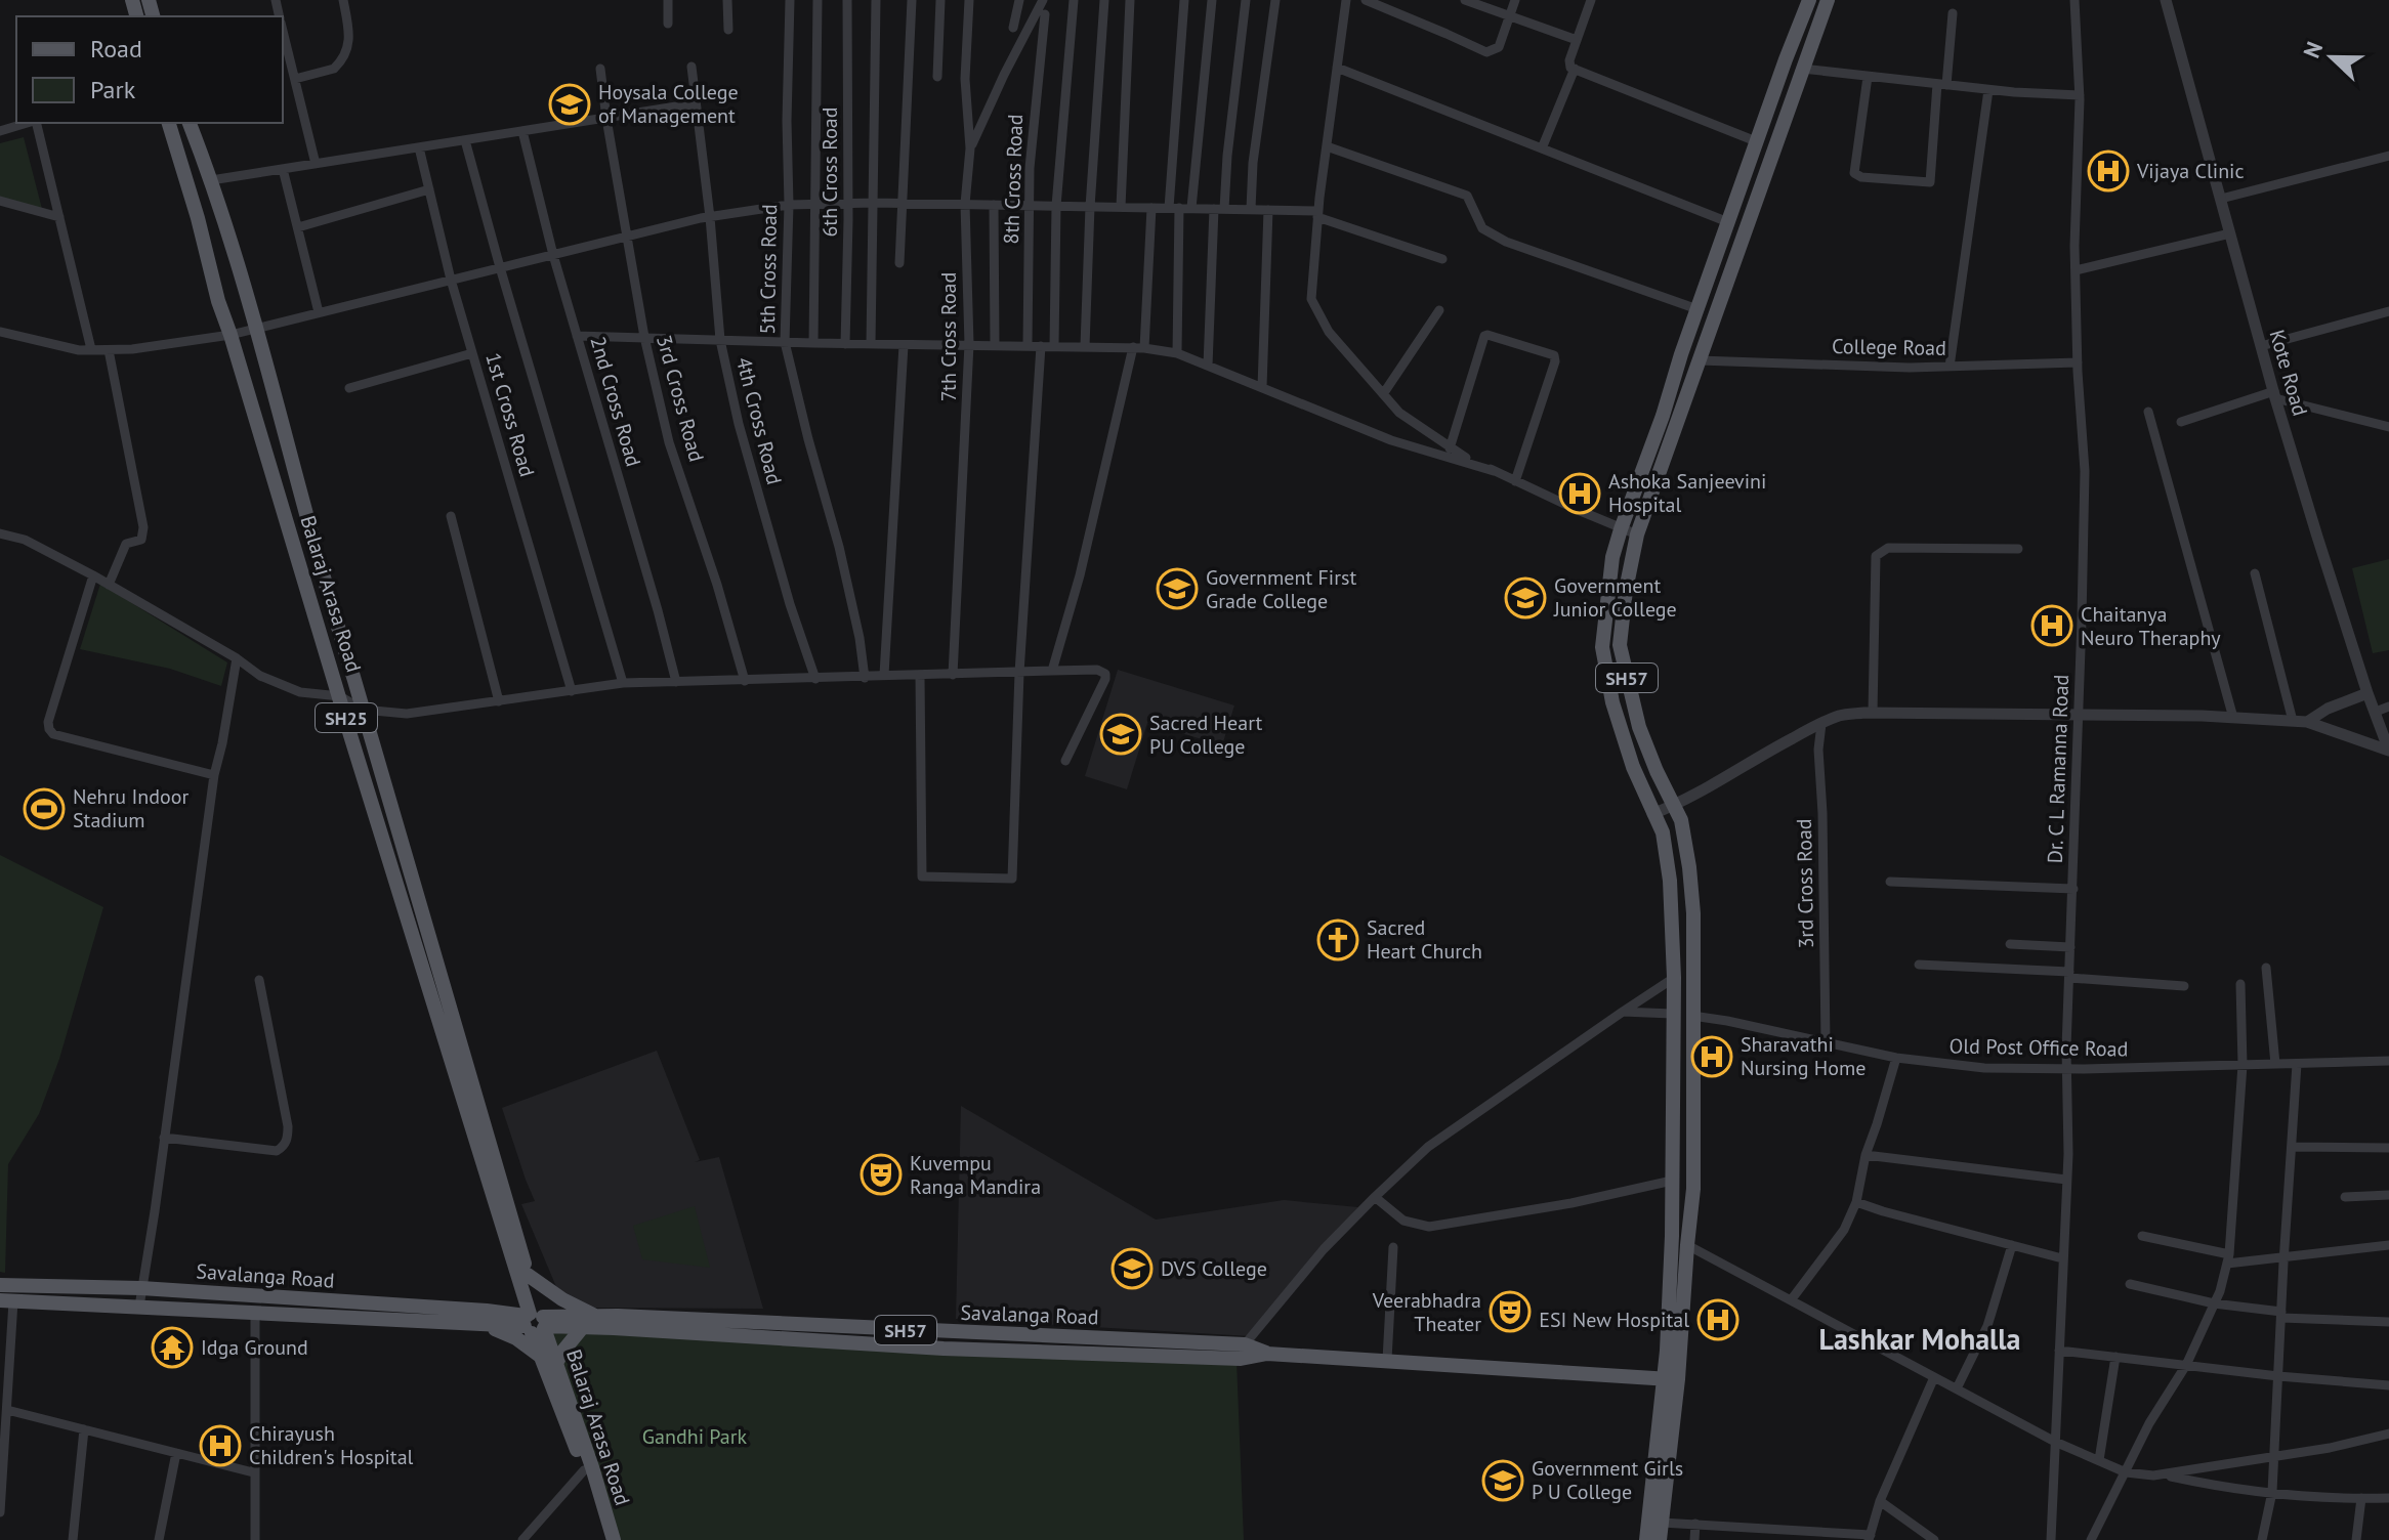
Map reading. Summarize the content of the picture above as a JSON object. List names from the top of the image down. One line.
{"streets":{"main road":["Balaraj Arasa Road","SH57","SH25","Savalanga Road"],"street":["6th Cross Road","8th Cross Road","5th Cross Road","7th Cross Road","College Road","Kote Road","3rd Cross Road","2nd Cross Road","1st Cross Road","4th Cross Road","Dr. C L Ramanna Road","Old Post Office Road"]},"crossings":[["College Road","SH57"],["College Road","Dr. C L Ramanna Road"],["3rd Cross Road","Old Post Office Road"],["Balaraj Arasa Road","Savalanga Road"],["SH57","Old Post Office Road"],["SH57","Savalanga Road"],["Dr. C L Ramanna Road","Old Post Office Road"]],"districts":["Lashkar Mohalla"],"parks":["Gandhi Park"],"places":{"school or university":["Hoysala College of Management","Government First Grade College","Government Junior College","Sacred Heart PU College","DVS College","Government Girls P U College"],"hospital":["Vijaya Clinic","Ashoka Sanjeevini Hospital","Chaitanya Neuro Theraphy","Sharavathi Nursing Home","ESI New Hospital","Chirayush Children's Hospital"],"sports":["Nehru Indoor Stadium"],"church":["Sacred Heart Church"],"theatre":["Kuvempu Ranga Mandira","Veerabhadra Theater"],"temple":["Idga Ground"]},"legend":["Road","Park"],"north":"left"}
